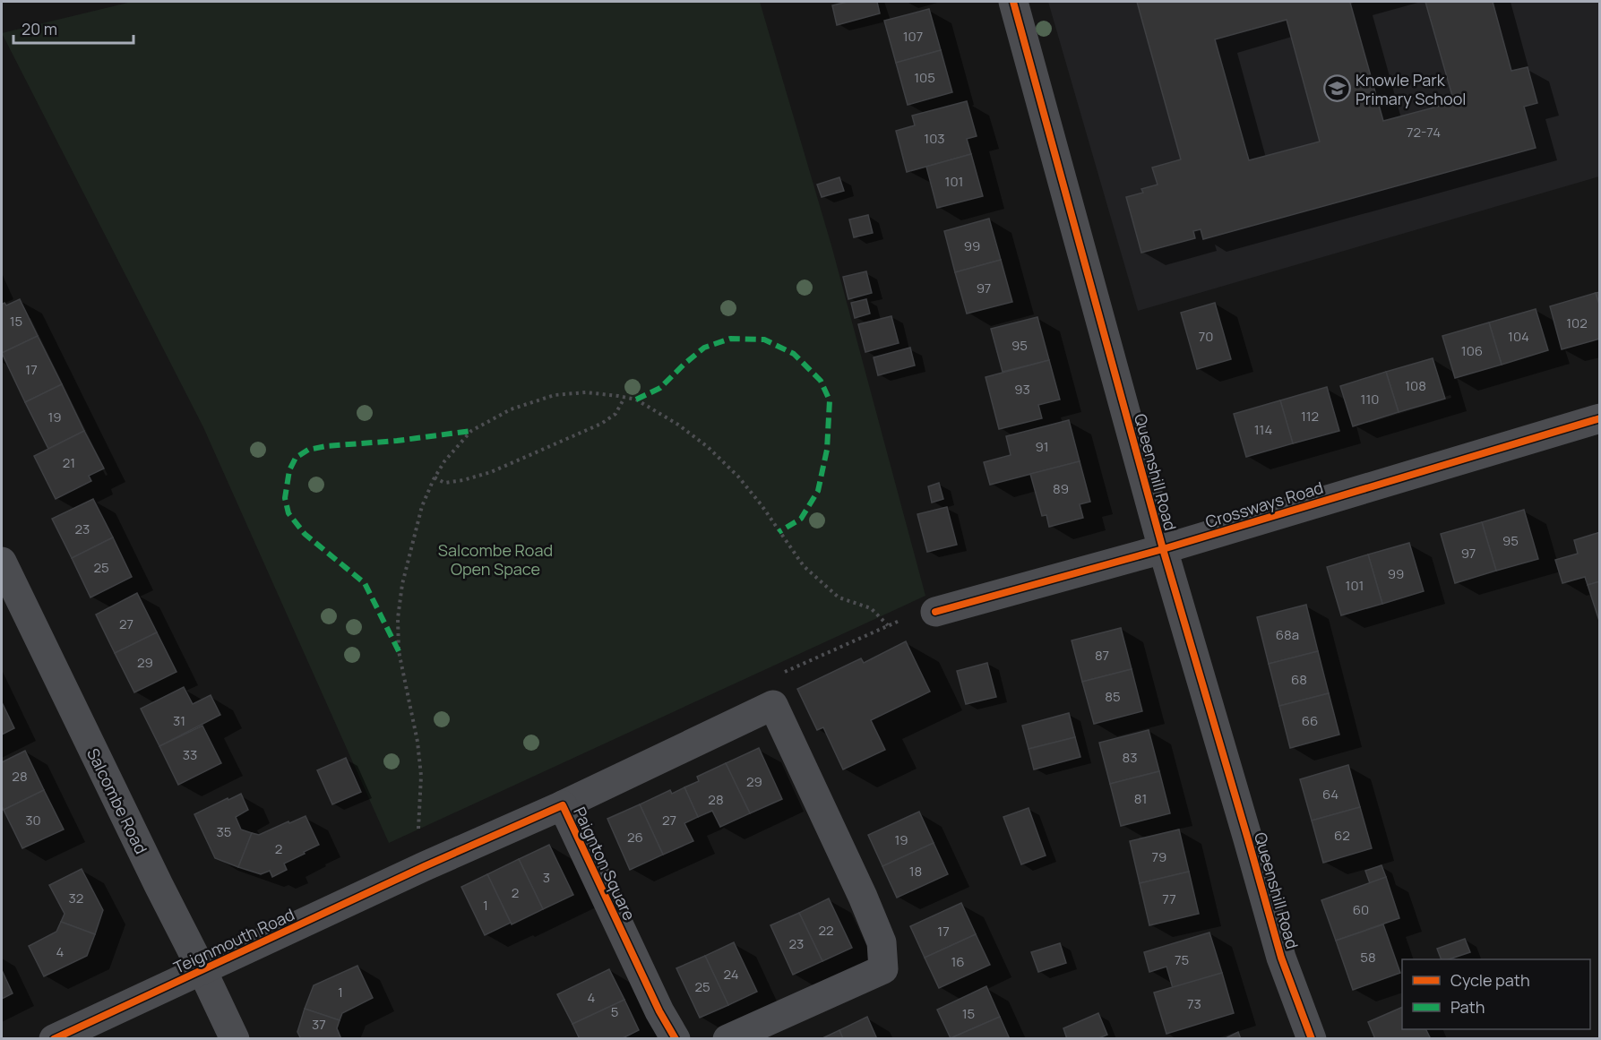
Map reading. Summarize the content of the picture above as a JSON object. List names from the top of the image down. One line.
{"streets":{"street":["Queenshill Road","Crossways Road","Salcombe Road","Paignton Square","Teignmouth Road"]},"crossings":[["Queenshill Road","Crossways Road"],["Salcombe Road","Teignmouth Road"],["Paignton Square","Teignmouth Road"]],"parks":["Salcombe Road Open Space"],"places":{"school or university":["Knowle Park Primary School"]},"house_numbers":["107","105","72-74","103","101","99","97","15","102","70","104","95","106","17","108","93","110","112","19","114","91","21","89","23","95","97","25","99","101","27","68a","87","29","68","85","31","66","33","83","28","29","64","81","28","30","27","35","62","26","19","2","79","18","3","2","32","77","1","60","22","17","23","4","58","75","16","24","25","1","4","73","5","15","37"],"legend":["Cycle path","Path"],"scale_bar":"20 m"}
